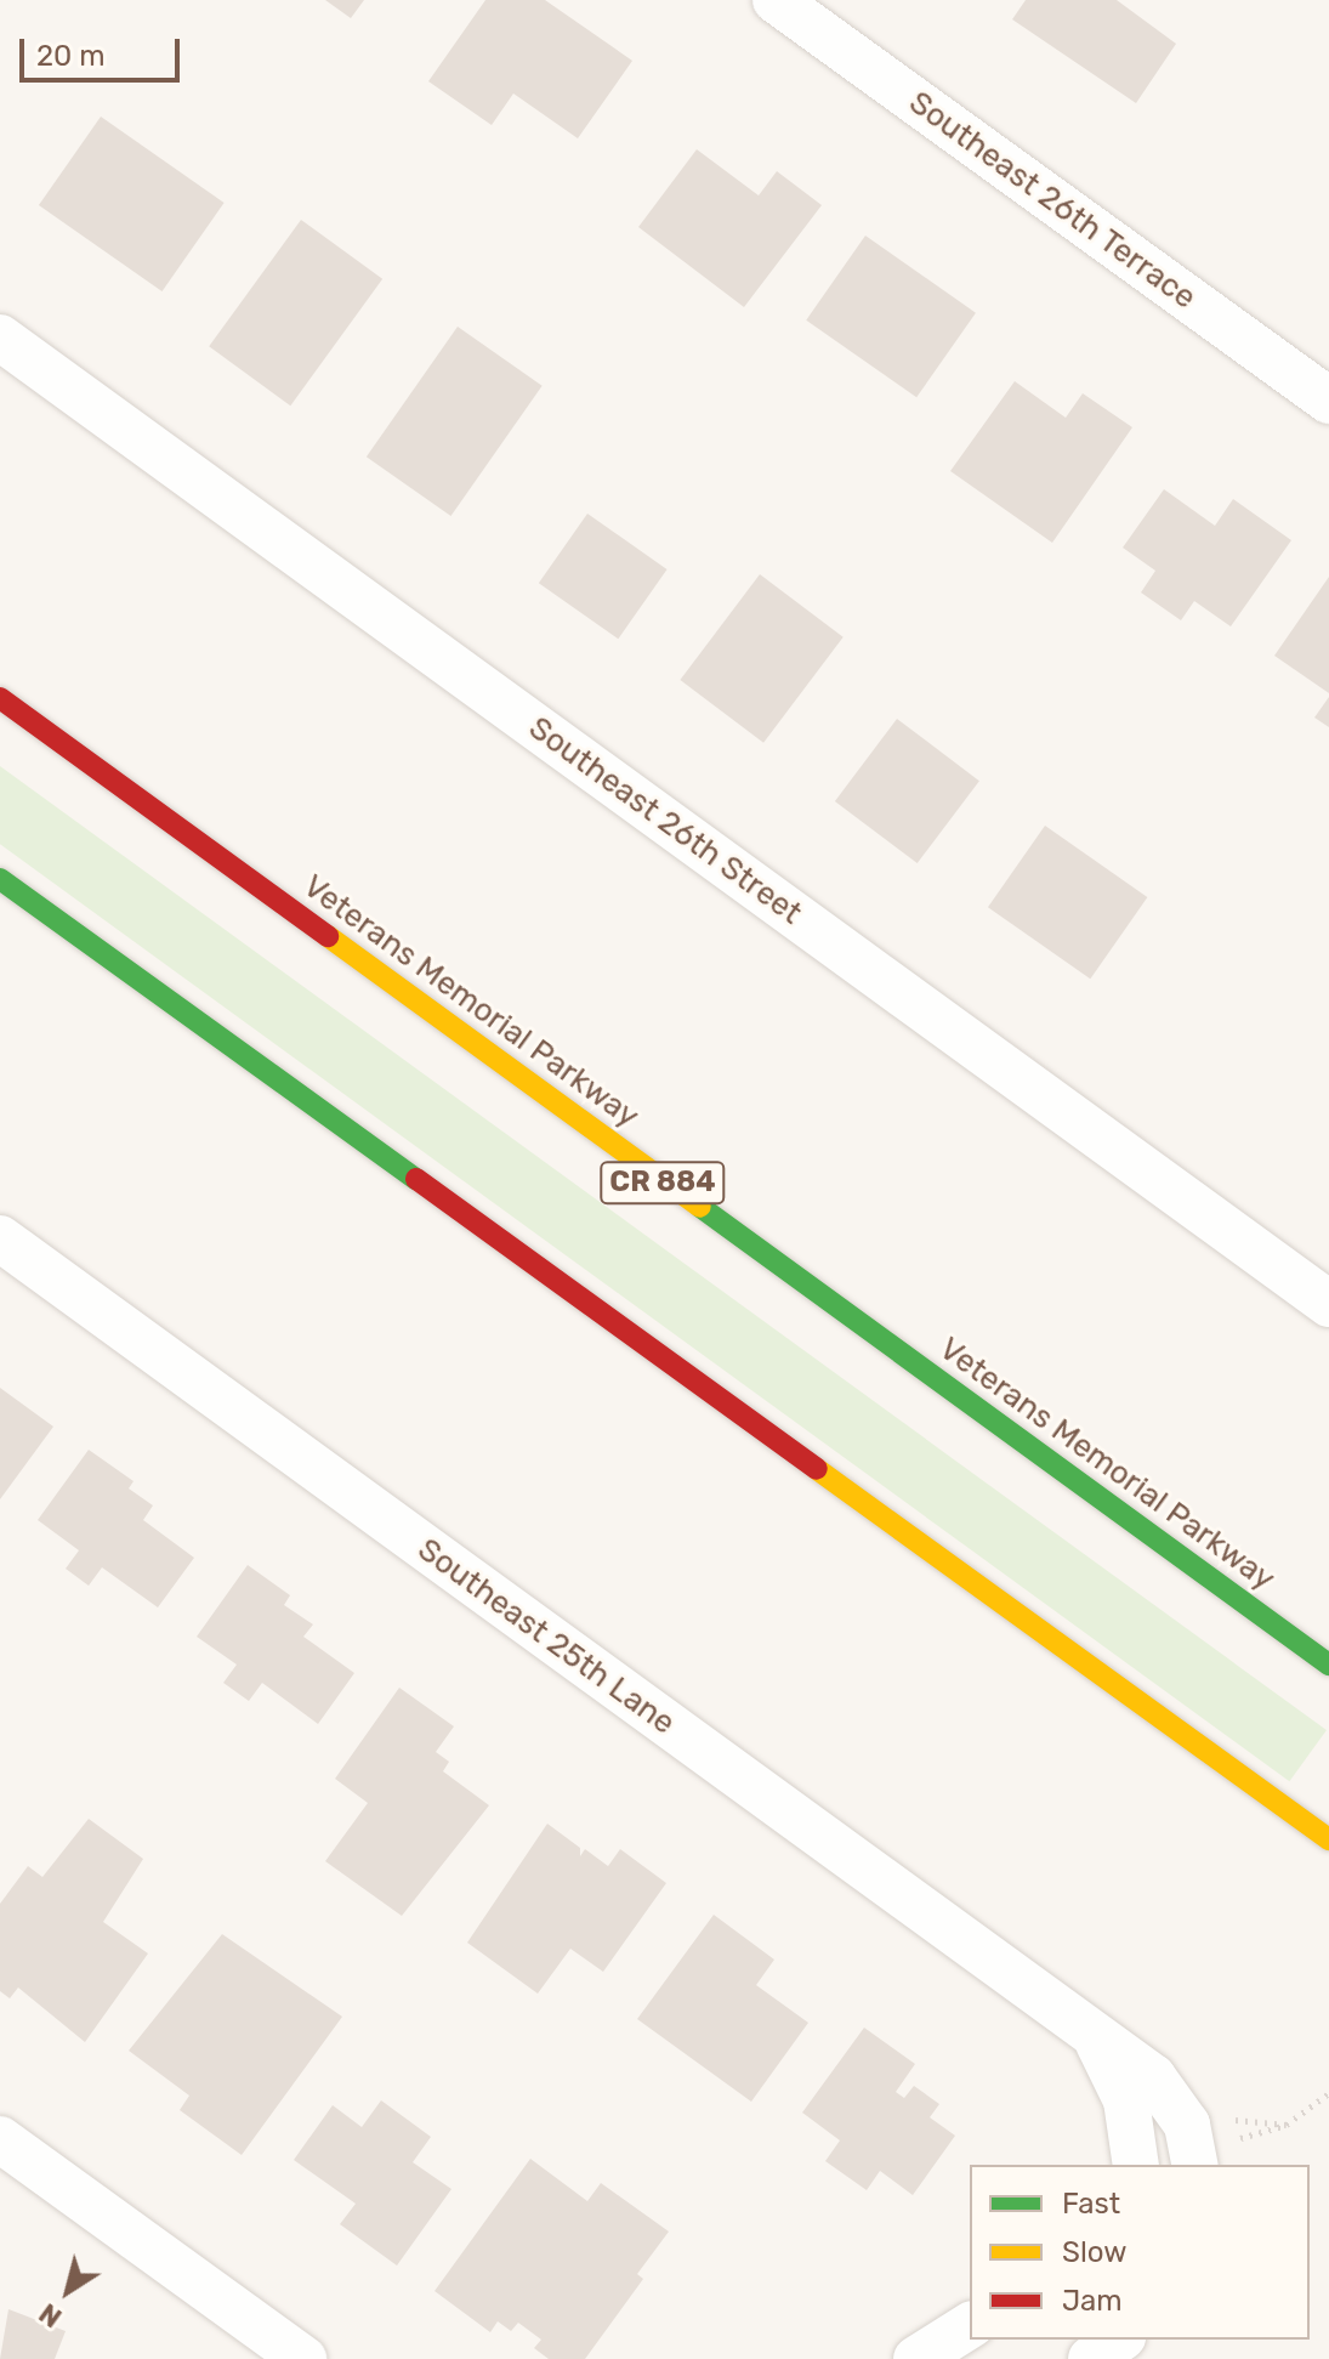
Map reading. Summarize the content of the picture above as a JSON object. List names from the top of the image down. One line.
{"streets":{"highway":["Veterans Memorial Parkway","CR 884"],"street":["Southeast 26th Terrace","Southeast 26th Street","Southeast 25th Lane"]},"legend":["Fast","Slow","Jam"],"scale_bar":"20 m","north":"bottom left"}
